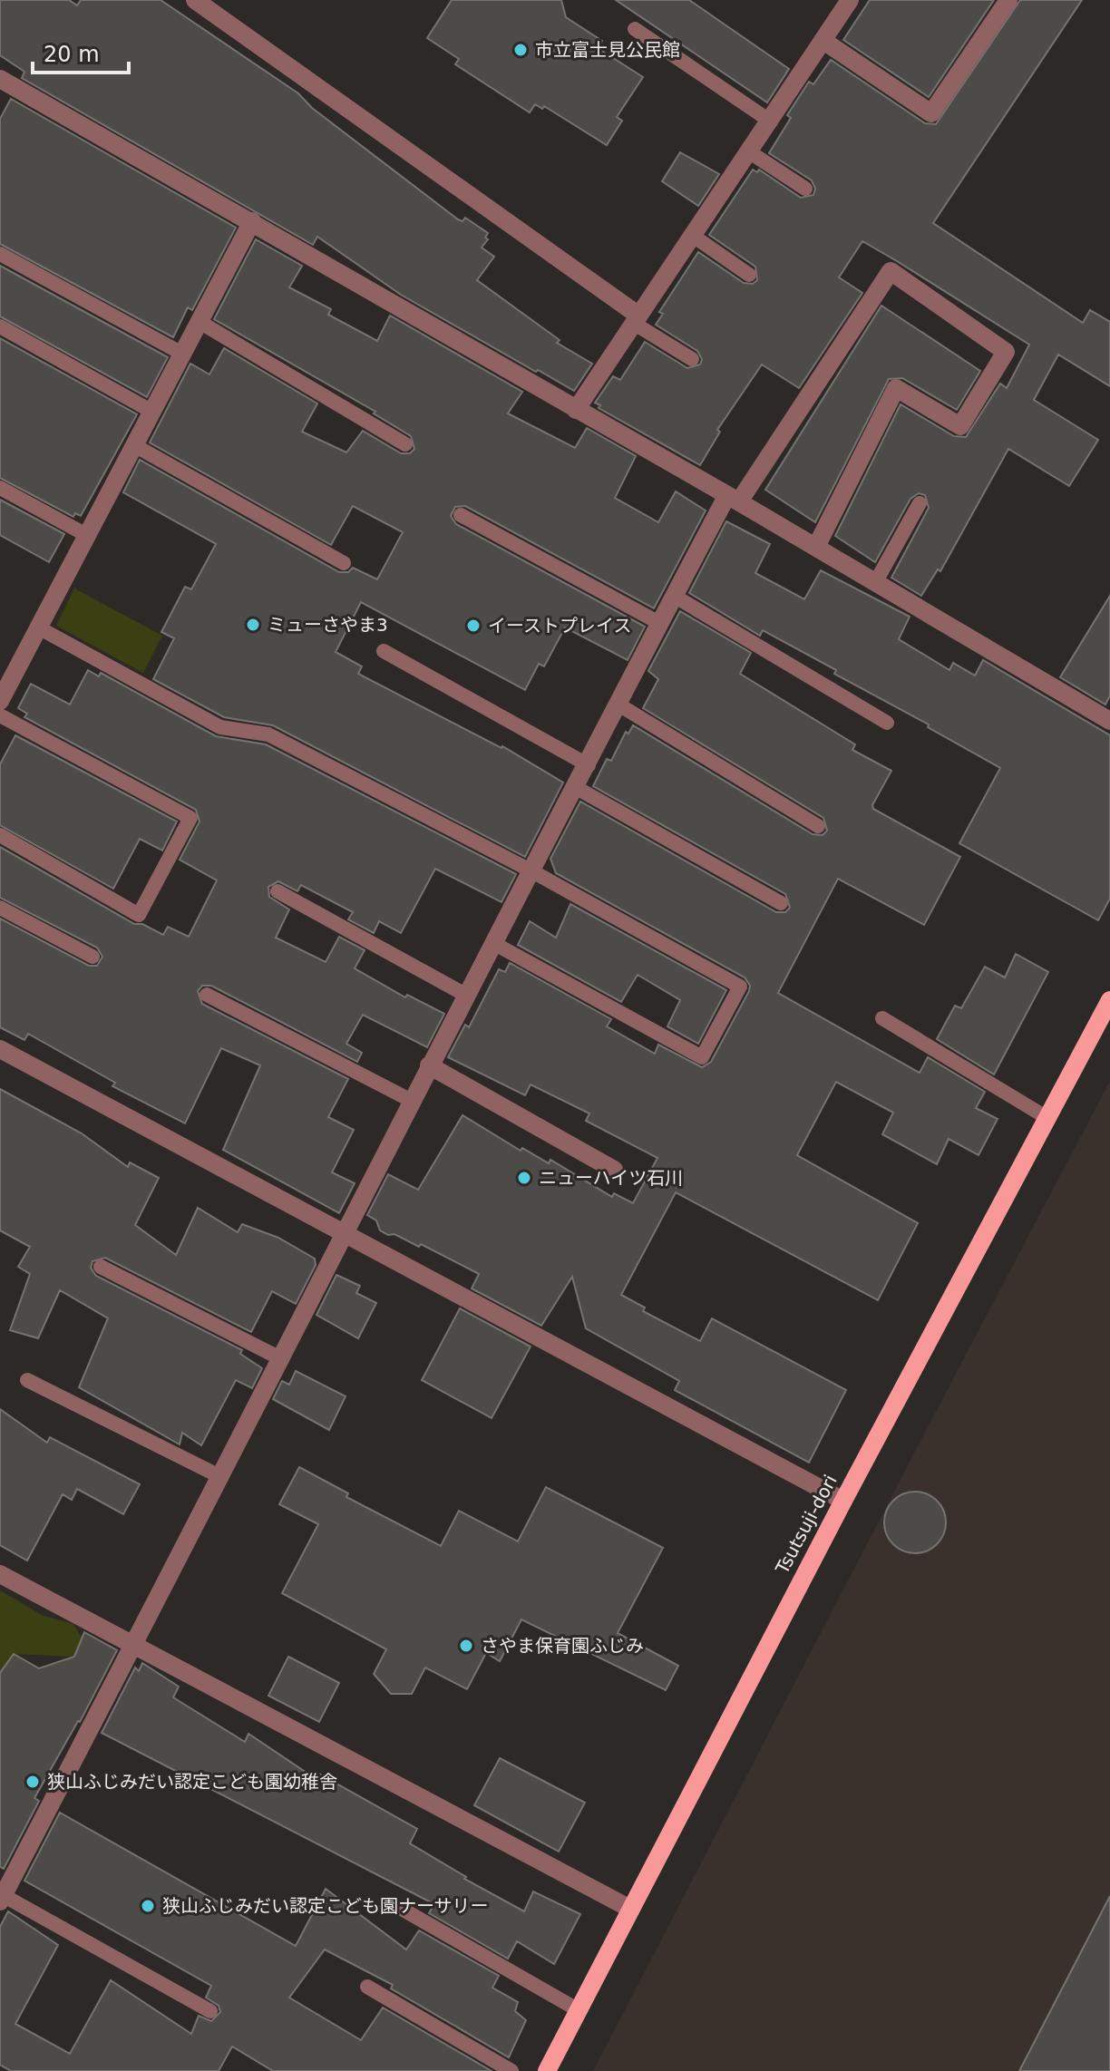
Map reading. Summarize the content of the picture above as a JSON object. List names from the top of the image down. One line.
{"streets":{"main road":["Tsutsuji-dori"]},"places":["市立富士見公民館","ミューさやま3","イーストプレイス","ニューハイツ石川","さやま保育園ふじみ","狭山ふじみだい認定こども園幼稚舎","狭山ふじみだい認定こども園ナーサリー"],"scale_bar":"20 m"}
